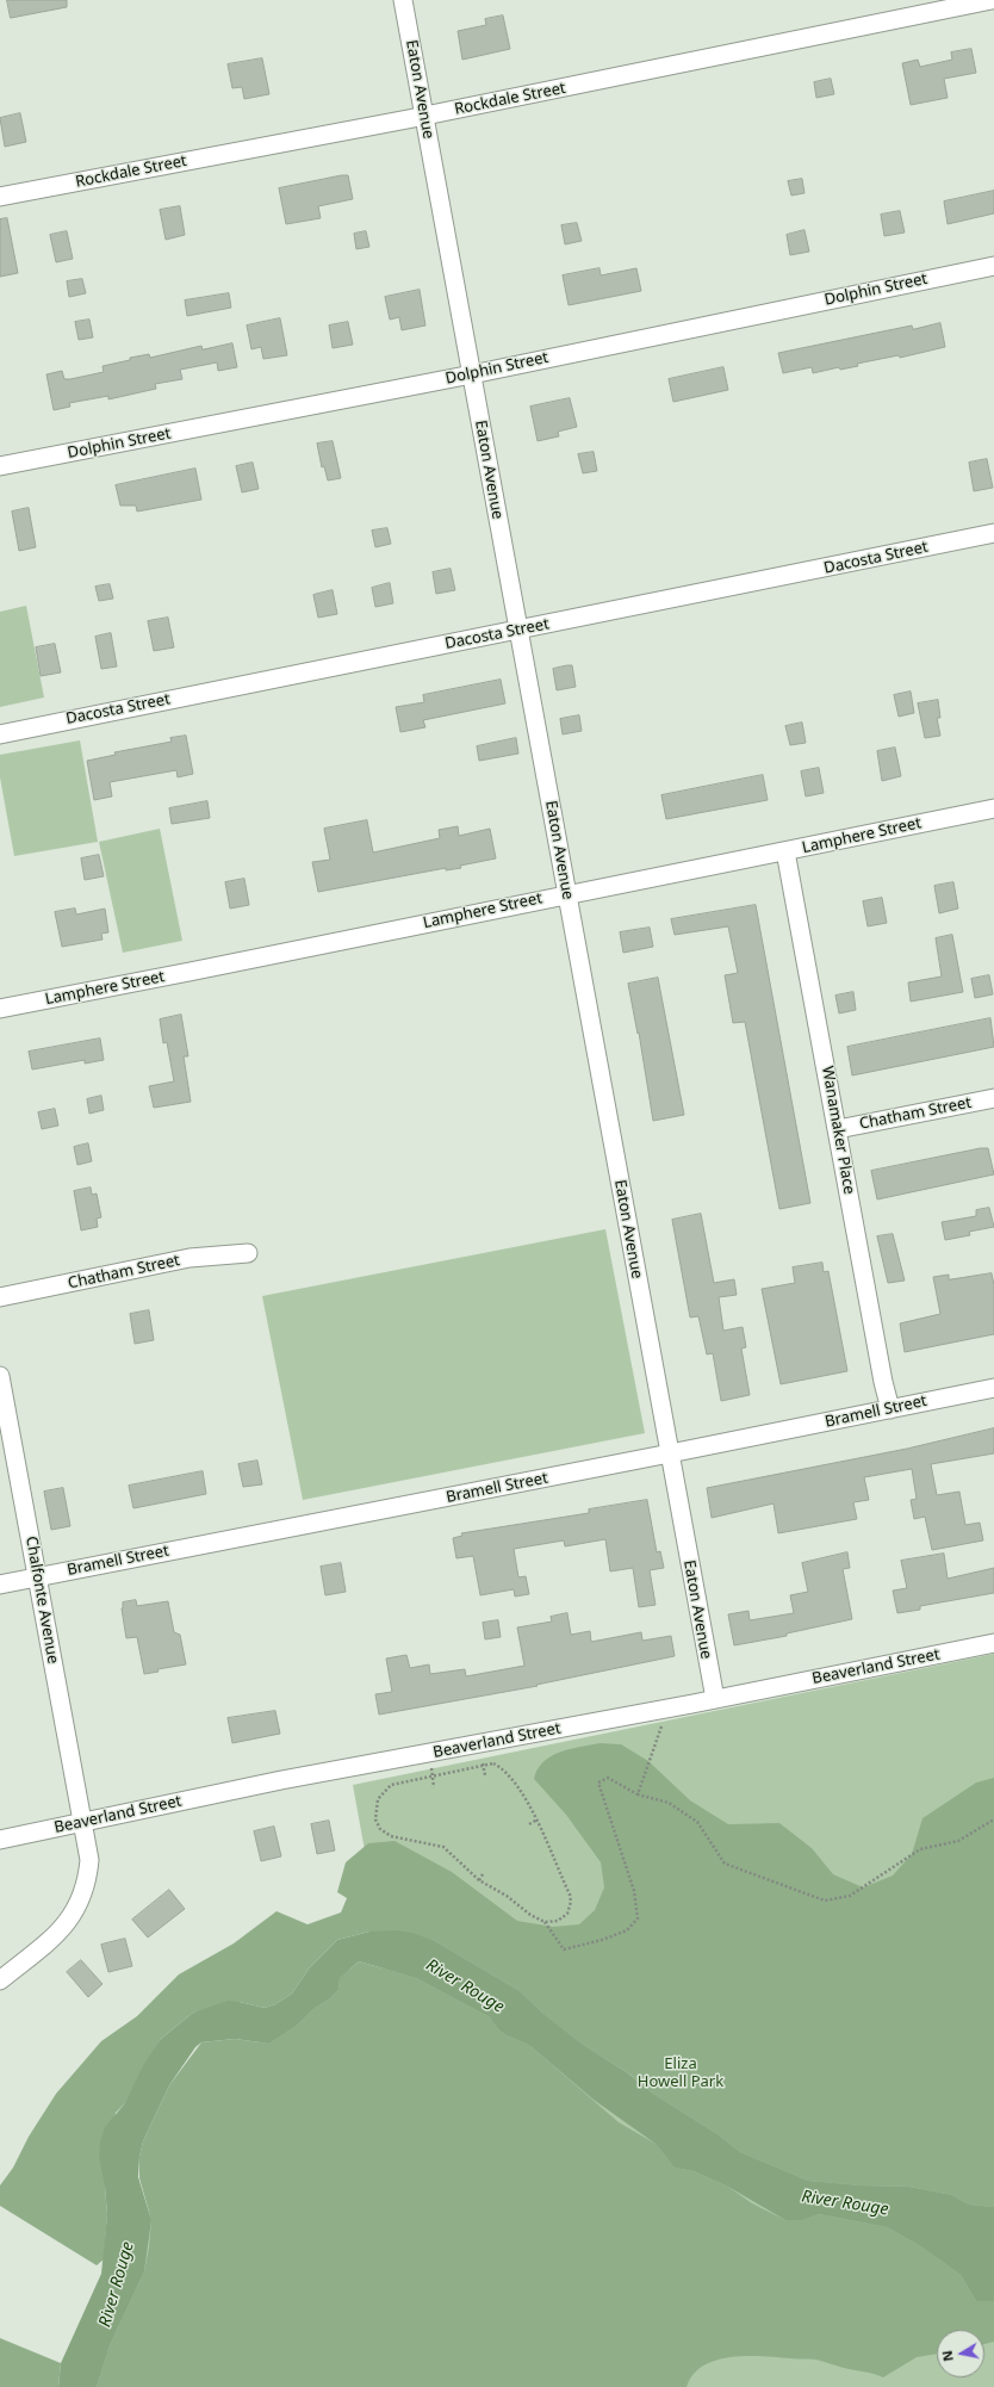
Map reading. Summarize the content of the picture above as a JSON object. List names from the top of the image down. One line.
{"streets":{"street":["Eaton Avenue","Rockdale Street","Dolphin Street","Dacosta Street","Lamphere Street","Chatham Street","Wanamaker Place","Bramell Street","Chalfonte Avenue","Beaverland Street"]},"crossings":[["Eaton Avenue","Rockdale Street"],["Eaton Avenue","Dolphin Street"],["Eaton Avenue","Dacosta Street"],["Eaton Avenue","Lamphere Street"],["Eaton Avenue","Bramell Street"],["Eaton Avenue","Beaverland Street"],["Lamphere Street","Wanamaker Place"],["Chatham Street","Wanamaker Place"],["Wanamaker Place","Bramell Street"],["Bramell Street","Chalfonte Avenue"],["Chalfonte Avenue","Beaverland Street"]],"water":["River Rouge"],"parks":["Eliza Howell Park"],"north":"left"}
